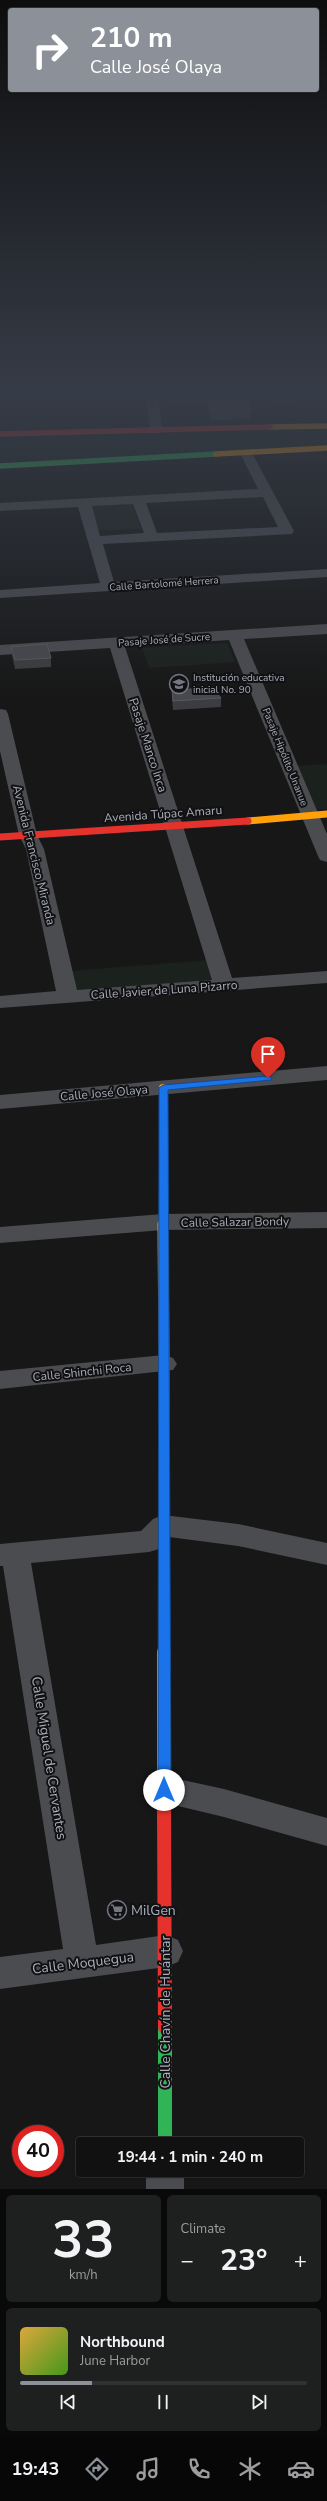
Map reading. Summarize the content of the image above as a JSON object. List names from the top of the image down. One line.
{"streets":{"street":["Calle Bartolomé Herrera","Pasaje José de Sucre","Pasaje Manco Inca","Pasaje Hipólito Unanue","Avenida Túpac Amaru","Avenida Francisco Miranda","Calle Javier de Luna Pizarro","Calle José Olaya","Calle Salazar Bondy","Calle Shinchi Roca","Calle Miguel de Cervantes","Calle Moquegua","Calle Chavín de Huántar"]},"crossings":[["Pasaje José de Sucre","Pasaje Manco Inca"],["Pasaje José de Sucre","Pasaje Hipólito Unanue"],["Pasaje Manco Inca","Avenida Túpac Amaru"],["Pasaje Manco Inca","Calle Javier de Luna Pizarro"],["Pasaje Hipólito Unanue","Avenida Túpac Amaru"],["Avenida Túpac Amaru","Avenida Francisco Miranda"],["Avenida Francisco Miranda","Calle Javier de Luna Pizarro"],["Calle José Olaya","Calle Chavín de Huántar"],["Calle Salazar Bondy","Calle Chavín de Huántar"],["Calle Shinchi Roca","Calle Chavín de Huántar"],["Calle Miguel de Cervantes","Calle Moquegua"],["Calle Moquegua","Calle Chavín de Huántar"]],"places":{"school or university":["Institución educativa inicial No. 90"],"supermarket":["MilGen"]},"page":{"turn":["210 m","Calle José Olaya"],"limit":"40","trip":"19:44 · 1 min · 240 m","tile":[["33","km/h"],"Climate"],"heat":["−","23°","+"],"song":["Northbound","June Harbor"],"tabs":"19:43"}}
